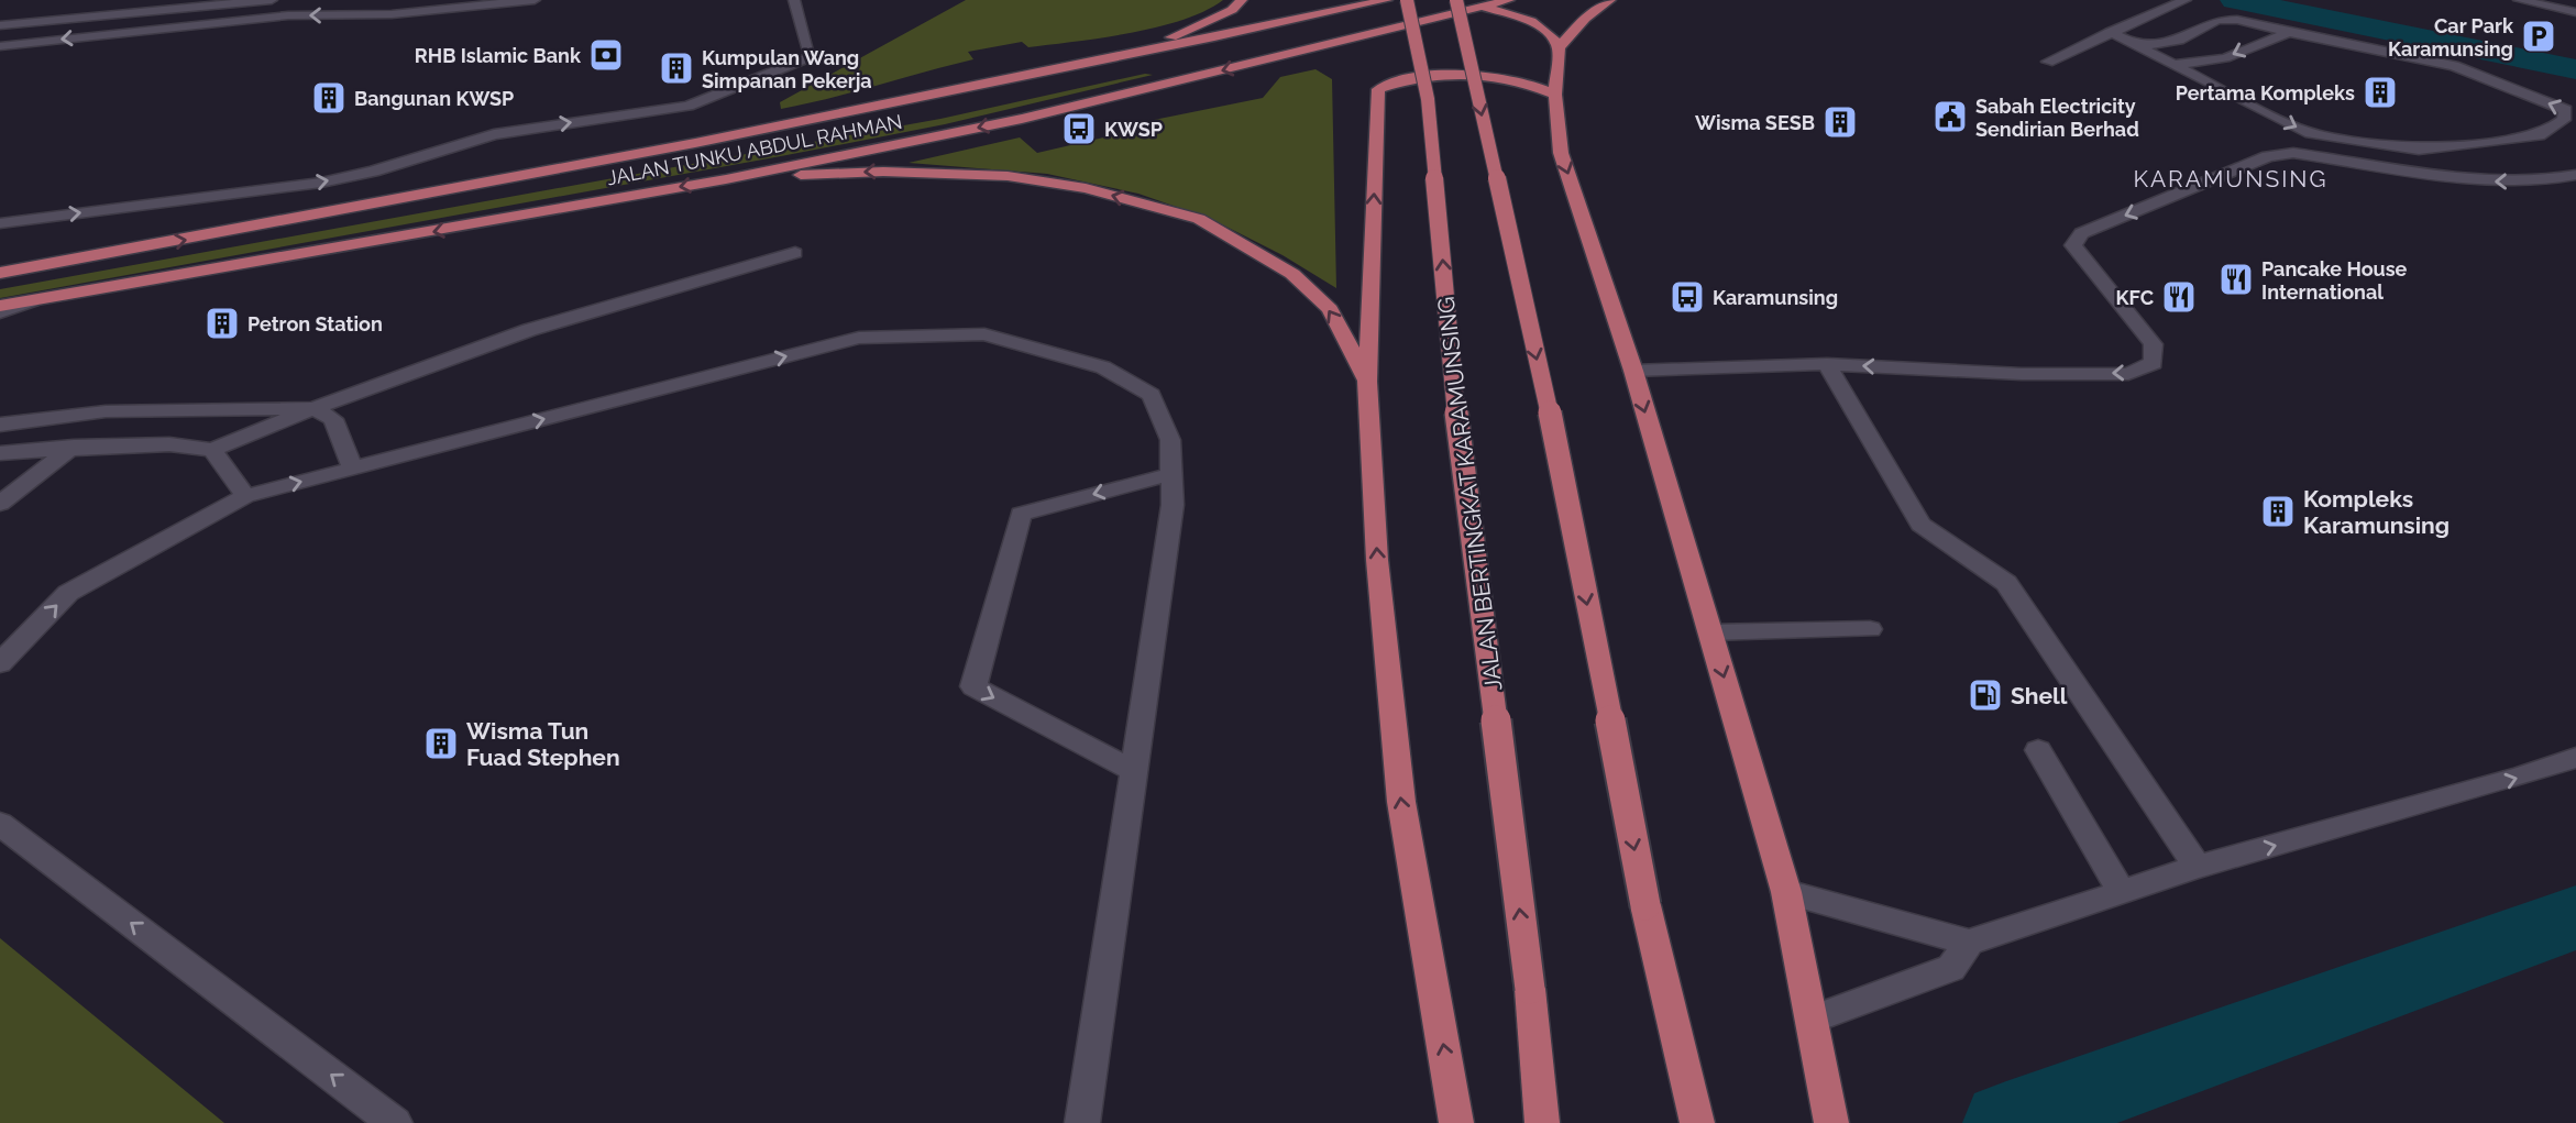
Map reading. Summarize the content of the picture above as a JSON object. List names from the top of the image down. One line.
{"streets":{"main road":["JALAN TUNKU ABDUL RAHMAN","JALAN BERTINGKAT KARAMUNSING"]},"districts":["KARAMUNSING"],"places":{"parking":["Car Park Karamunsing"],"bank":["RHB Islamic Bank"],"building":["Kumpulan Wang Simpanan Pekerja","Pertama Kompleks","Bangunan KWSP","Wisma SESB","Petron Station","Kompleks Karamunsing","Wisma Tun Fuad Stephen"],"public building":["Sabah Electricity Sendirian Berhad"],"bus stop":["KWSP","Karamunsing"],"restaurant":["Pancake House International","KFC"],"fuel station":["Shell"]}}
